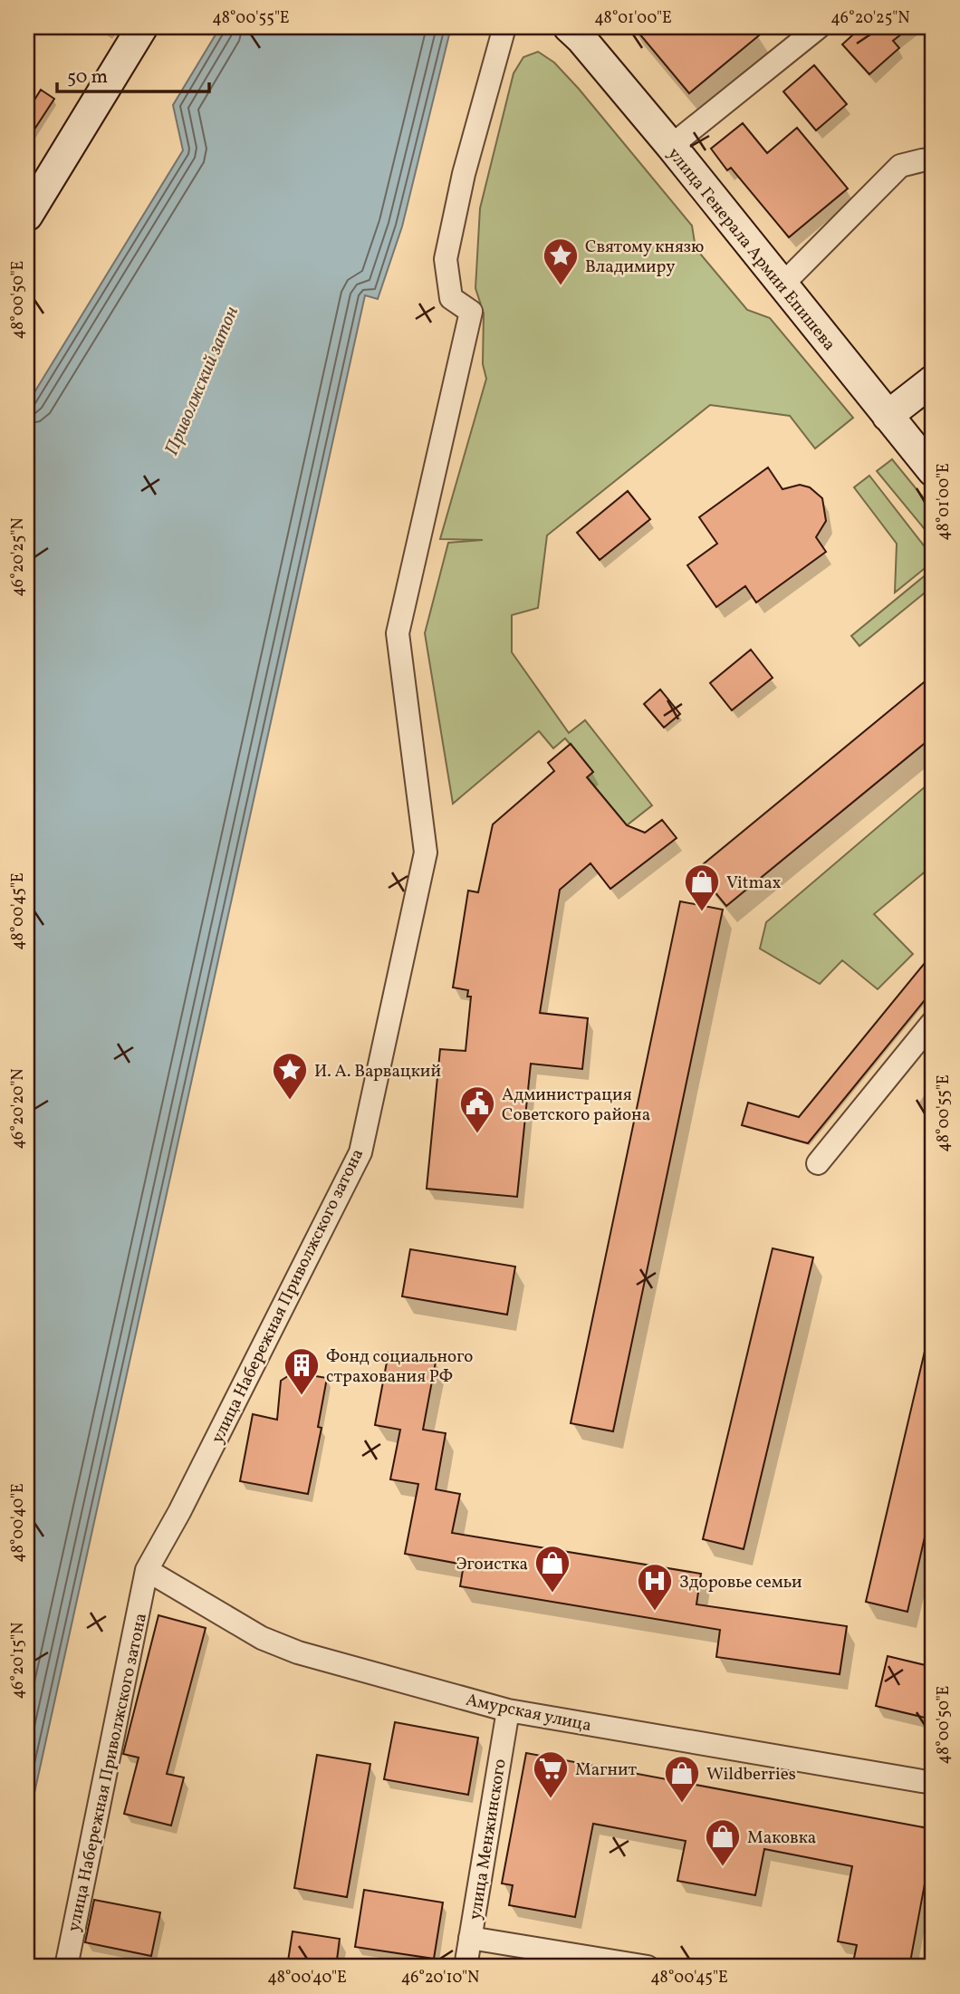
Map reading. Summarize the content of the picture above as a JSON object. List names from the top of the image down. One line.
{"streets":{"main road":["улица Генерала Армии Епишева"],"street":["улица Набережная Приволжского затона","Амурская улица","улица Менжинского"]},"crossings":[["улица Набережная Приволжского затона","Амурская улица"],["Амурская улица","улица Менжинского"]],"water":["Приволжский затон"],"places":{"place":["Святому князю Владимиру","И. А. Варвацкий"],"shop":["Vitmax","Эгоистка","Wildberries","Маковка"],"public building":["Администрация Советского района"],"building":["Фонд социального страхования РФ"],"hospital":["Здоровье семьи"],"supermarket":["Магнит"]},"scale_bar":"50 m","coordinates":["48°00'55\"E","48°01'00\"E","46°20'25\"N","48°00'50\"E","48°00'45\"E","46°20'20\"N","48°00'40\"E","46°20'15\"N","46°20'10\"N"]}
